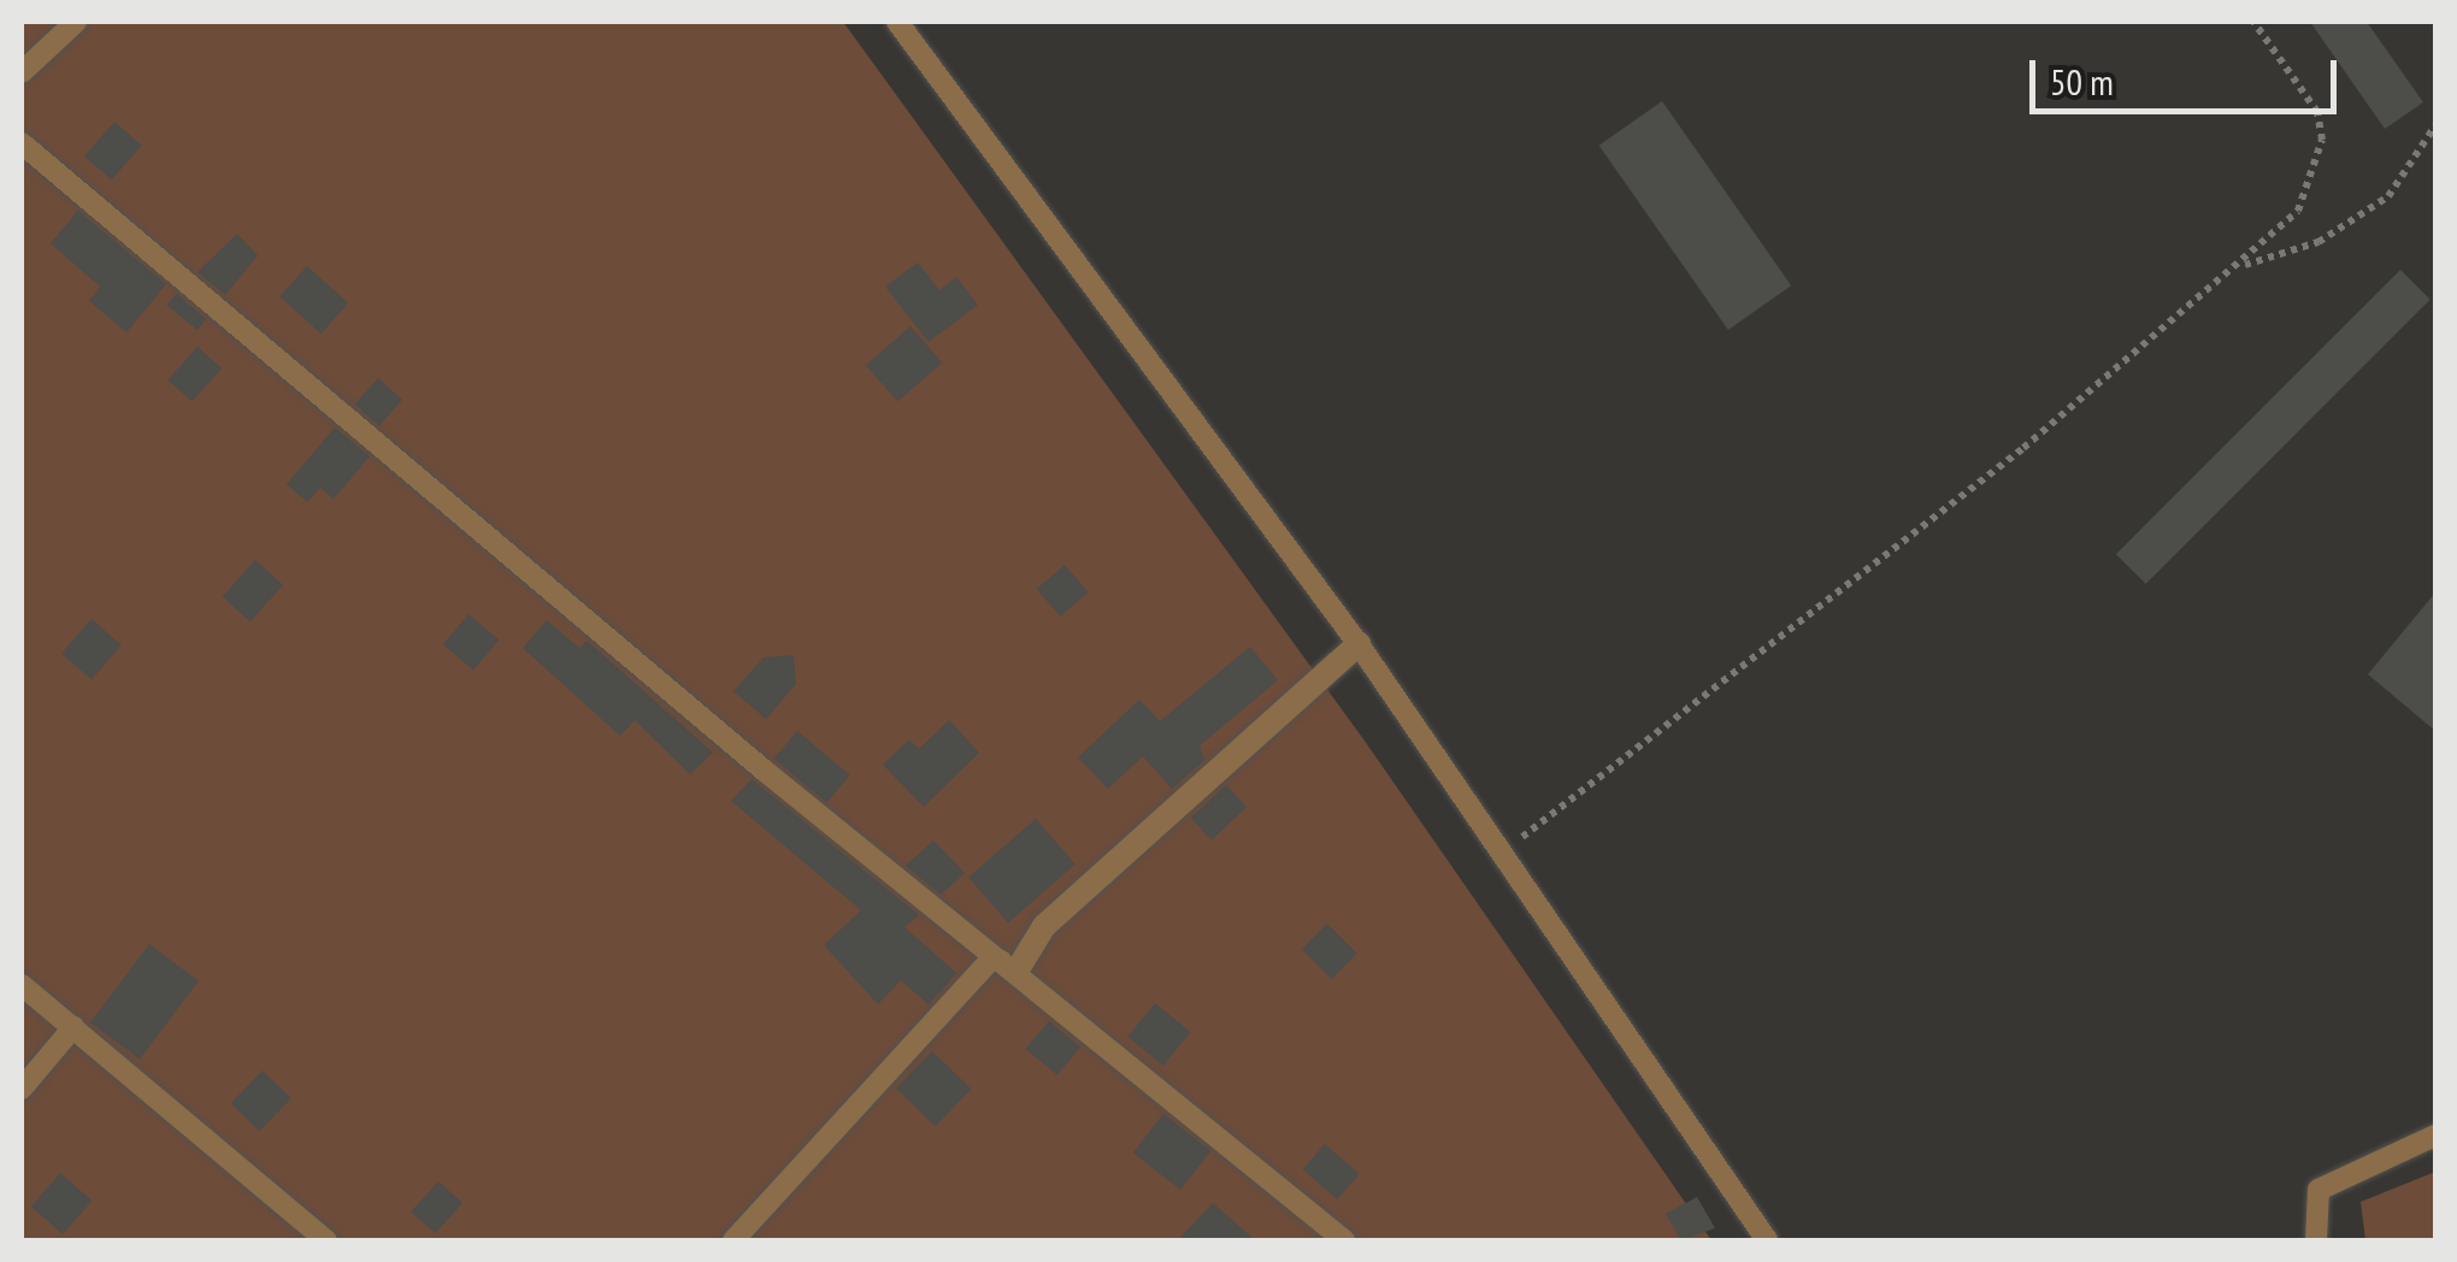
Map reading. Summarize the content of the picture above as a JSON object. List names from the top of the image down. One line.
{"scale_bar":"50 m"}
